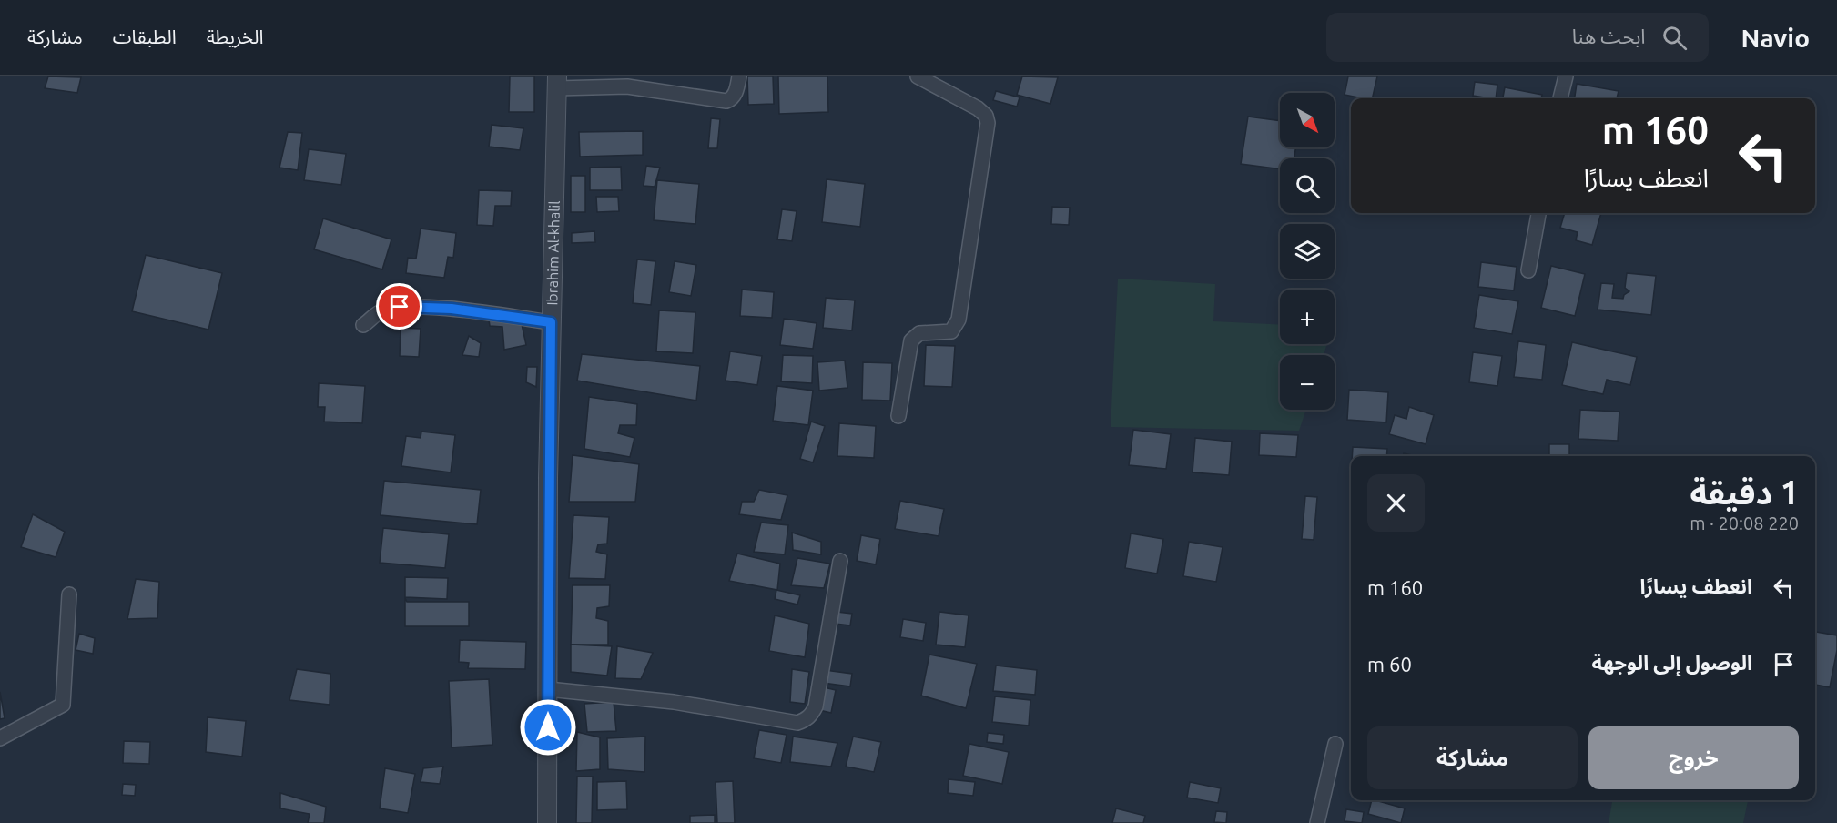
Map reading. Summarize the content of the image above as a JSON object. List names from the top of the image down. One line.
{"streets":{"street":["Ibrahim Al-khalil"]},"north":"bottom right","page":{"header":"Navio","search":"ابحث هنا","nav":["الخريطة","الطبقات","مشاركة"],"map_buttons":["+","−"],"turn":["160 m","انعطف يسارًا"],"heading":["1 دقيقة","220 m · 20:08"],"list":[{"name":"انعطف يسارًا","value":"160 m"},{"name":"الوصول إلى الوجهة","value":"60 m"}],"buttons":["خروج","مشاركة"]}}
